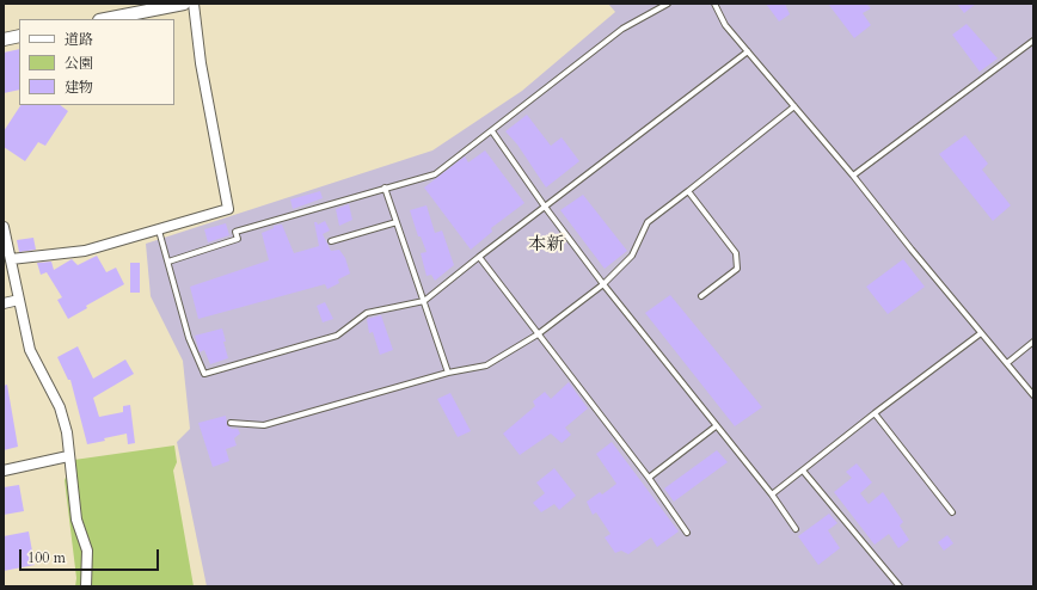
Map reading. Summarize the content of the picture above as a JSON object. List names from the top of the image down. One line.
{"districts":["本新"],"legend":["道路","公園","建物"],"scale_bar":"100 m"}
